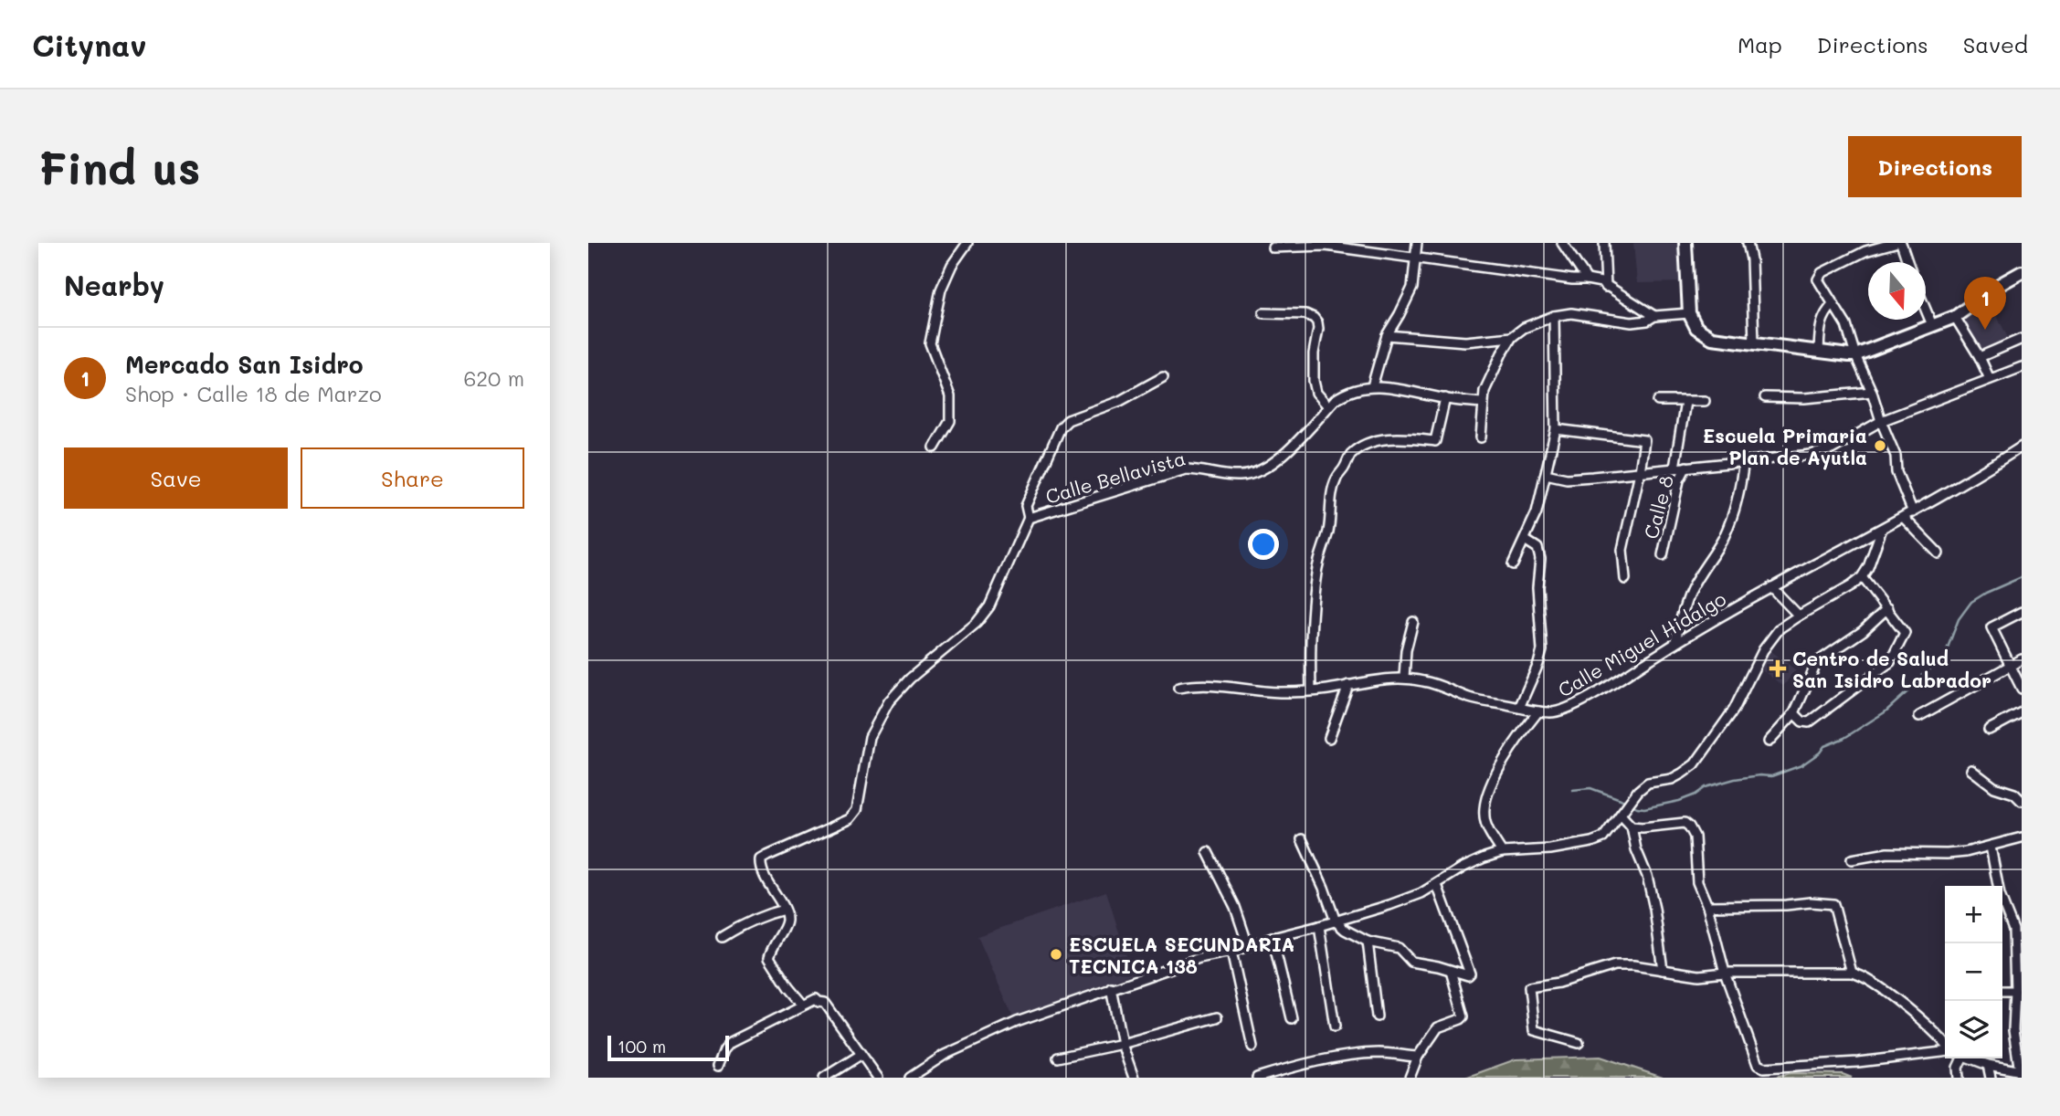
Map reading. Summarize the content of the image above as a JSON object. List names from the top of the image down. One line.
{"streets":{"street":["Calle Bellavista","Calle 8","Calle Miguel Hidalgo"]},"places":{"other":["Escuela Primaria Plan de Ayutla","ESCUELA SECUNDARIA TECNICA 138"],"health":["Centro de Salud San Isidro Labrador"]},"scale_bar":"100 m","north":"bottom","page":{"header":"Citynav","nav":["Map","Directions","Saved"],"buttons":["Directions",["Save","Share"]],"title":"Find us","heading":"Nearby","pins":"1","list":[{"mark":"1","name":"Mercado San Isidro","note":"Shop · Calle 18 de Marzo","value":"620 m"}],"map_buttons":["+","−"],"scale":"100 m"}}
